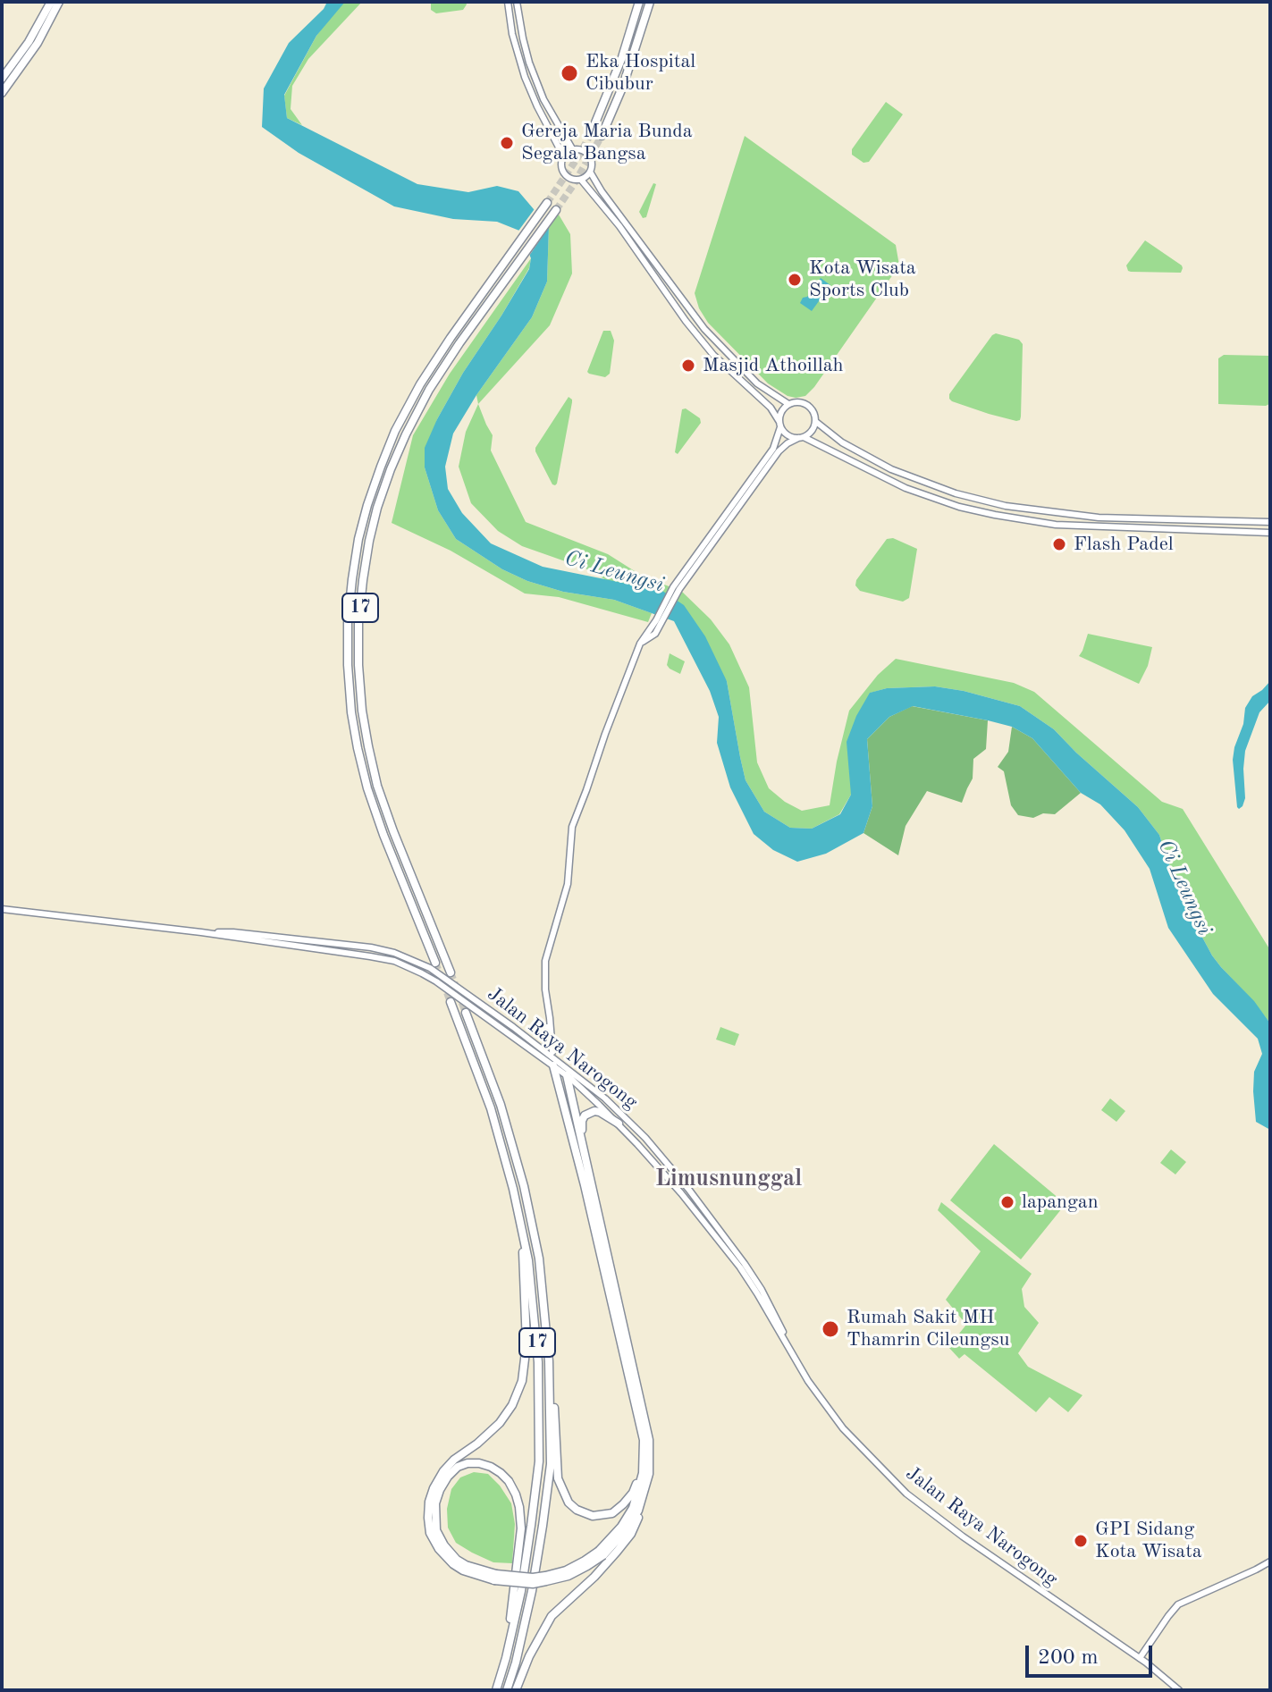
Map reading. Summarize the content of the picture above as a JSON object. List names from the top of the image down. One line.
{"streets":{"highway":["17"],"street":["Jalan Raya Narogong"]},"districts":["Limusnunggal"],"water":["Ci Leungsi"],"places":["Eka Hospital Cibubur","Gereja Maria Bunda Segala Bangsa","Kota Wisata Sports Club","Masjid Athoillah","Flash Padel","lapangan","Rumah Sakit MH Thamrin Cileungsu","GPI Sidang Kota Wisata"],"scale_bar":"200 m"}
